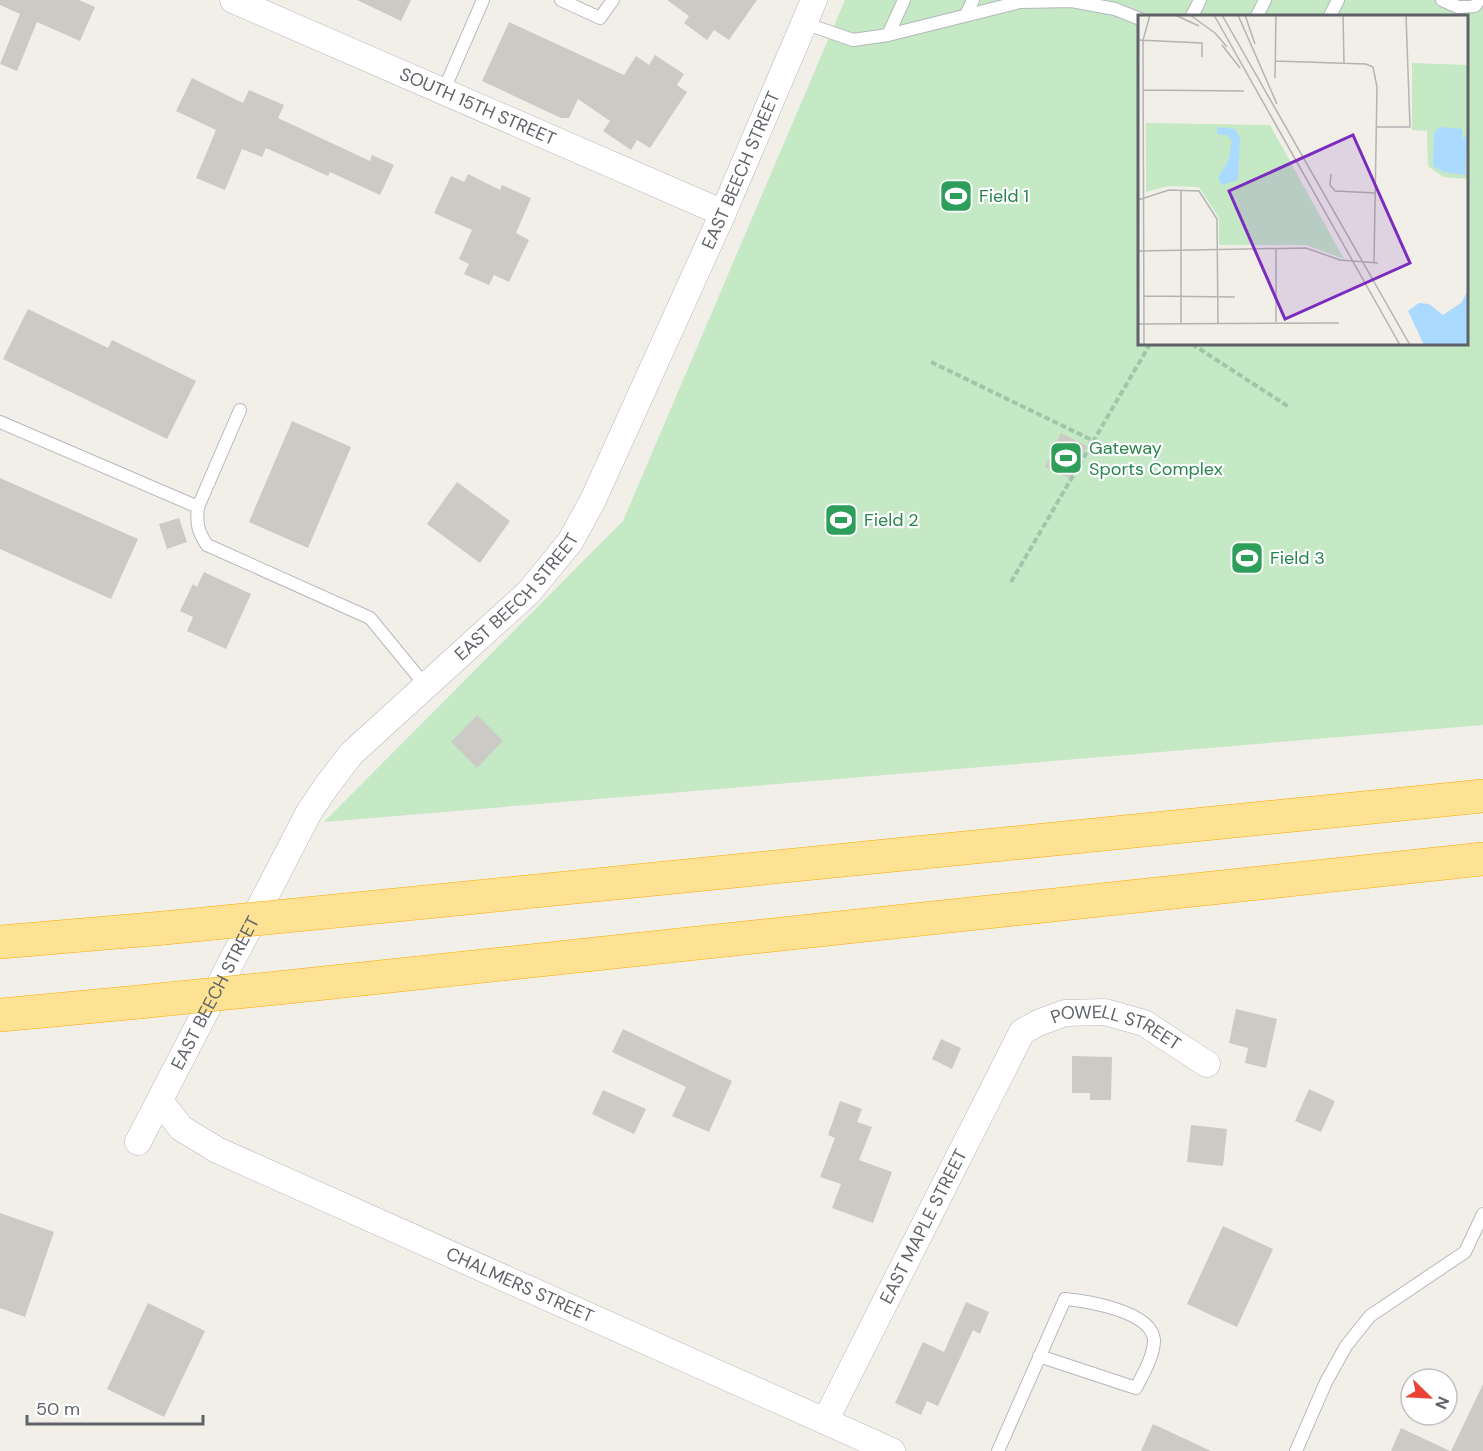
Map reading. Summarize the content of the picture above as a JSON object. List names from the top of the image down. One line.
{"streets":{"street":["SOUTH 15TH STREET","EAST BEECH STREET","POWELL STREET","EAST MAPLE STREET","CHALMERS STREET"]},"crossings":[["SOUTH 15TH STREET","EAST BEECH STREET"],["EAST BEECH STREET","CHALMERS STREET"],["POWELL STREET","EAST MAPLE STREET"],["EAST MAPLE STREET","CHALMERS STREET"]],"places":{"sports":["Field 1","Gateway Sports Complex","Field 2","Field 3"]},"scale_bar":"50 m","north":"bottom right"}
